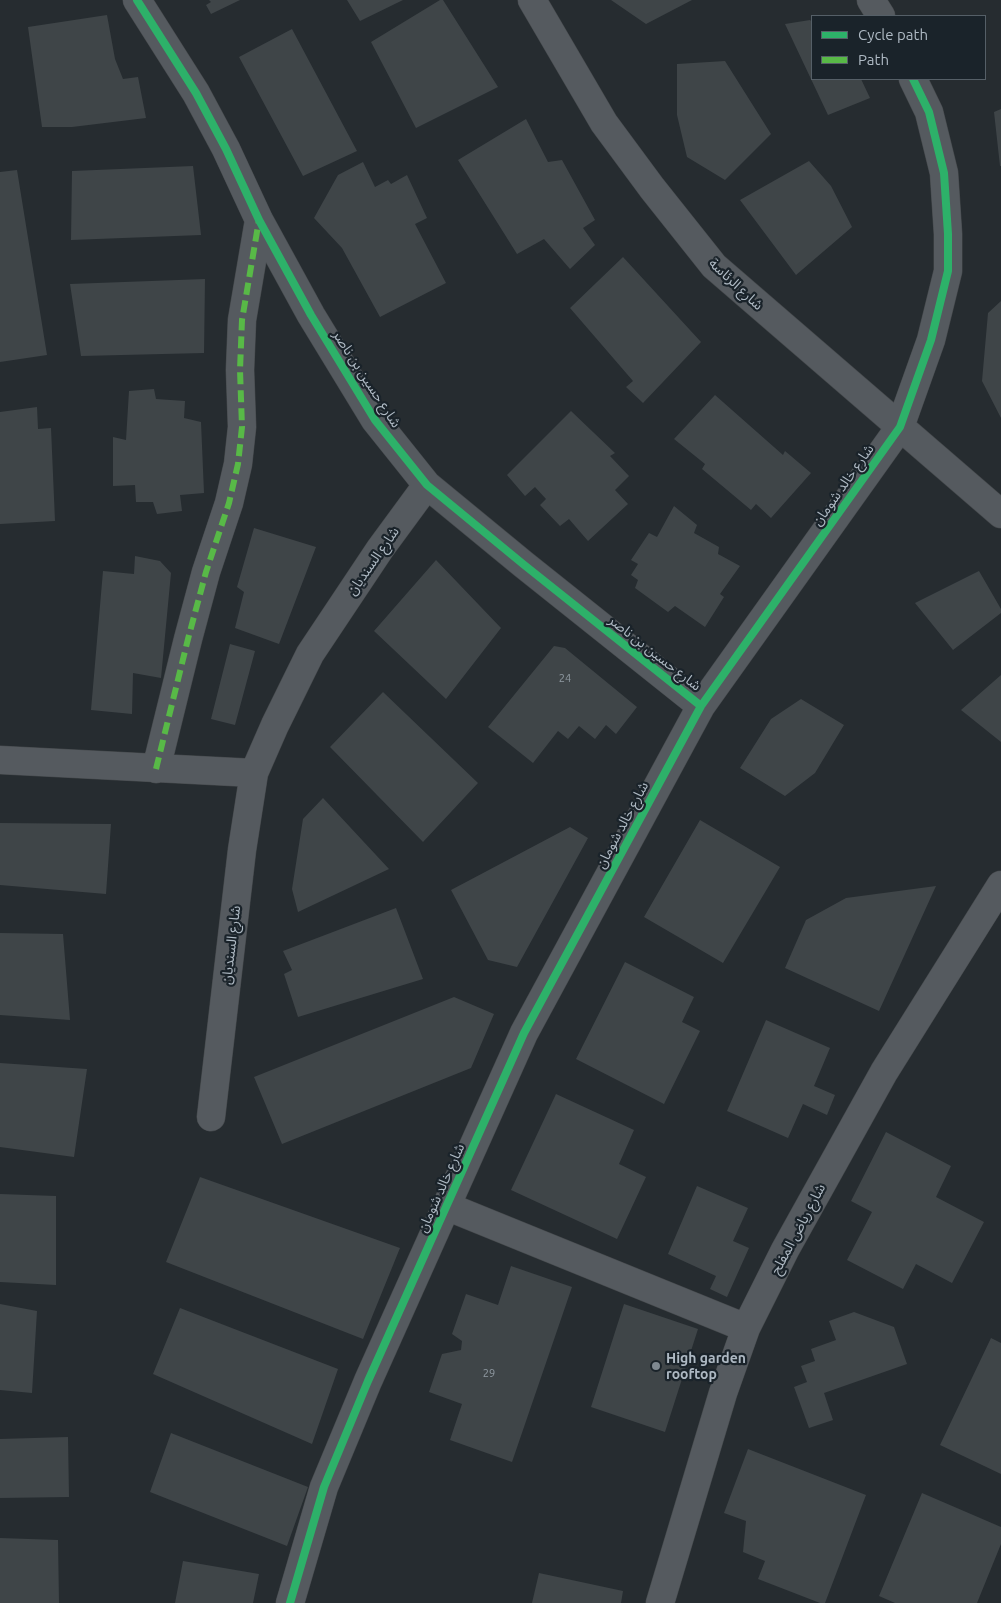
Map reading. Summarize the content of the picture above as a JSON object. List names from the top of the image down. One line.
{"streets":{"street":["شارع الرئاسة","شارع حسين بن ناصر","شارع خالد شومان","شارع السنديان","شارع رياض المفلح"]},"crossings":[["شارع الرئاسة","شارع خالد شومان"],["شارع حسين بن ناصر","شارع خالد شومان"],["شارع حسين بن ناصر","شارع السنديان"]],"places":["High garden rooftop"],"house_numbers":["24","29"],"legend":["Cycle path","Path"]}
